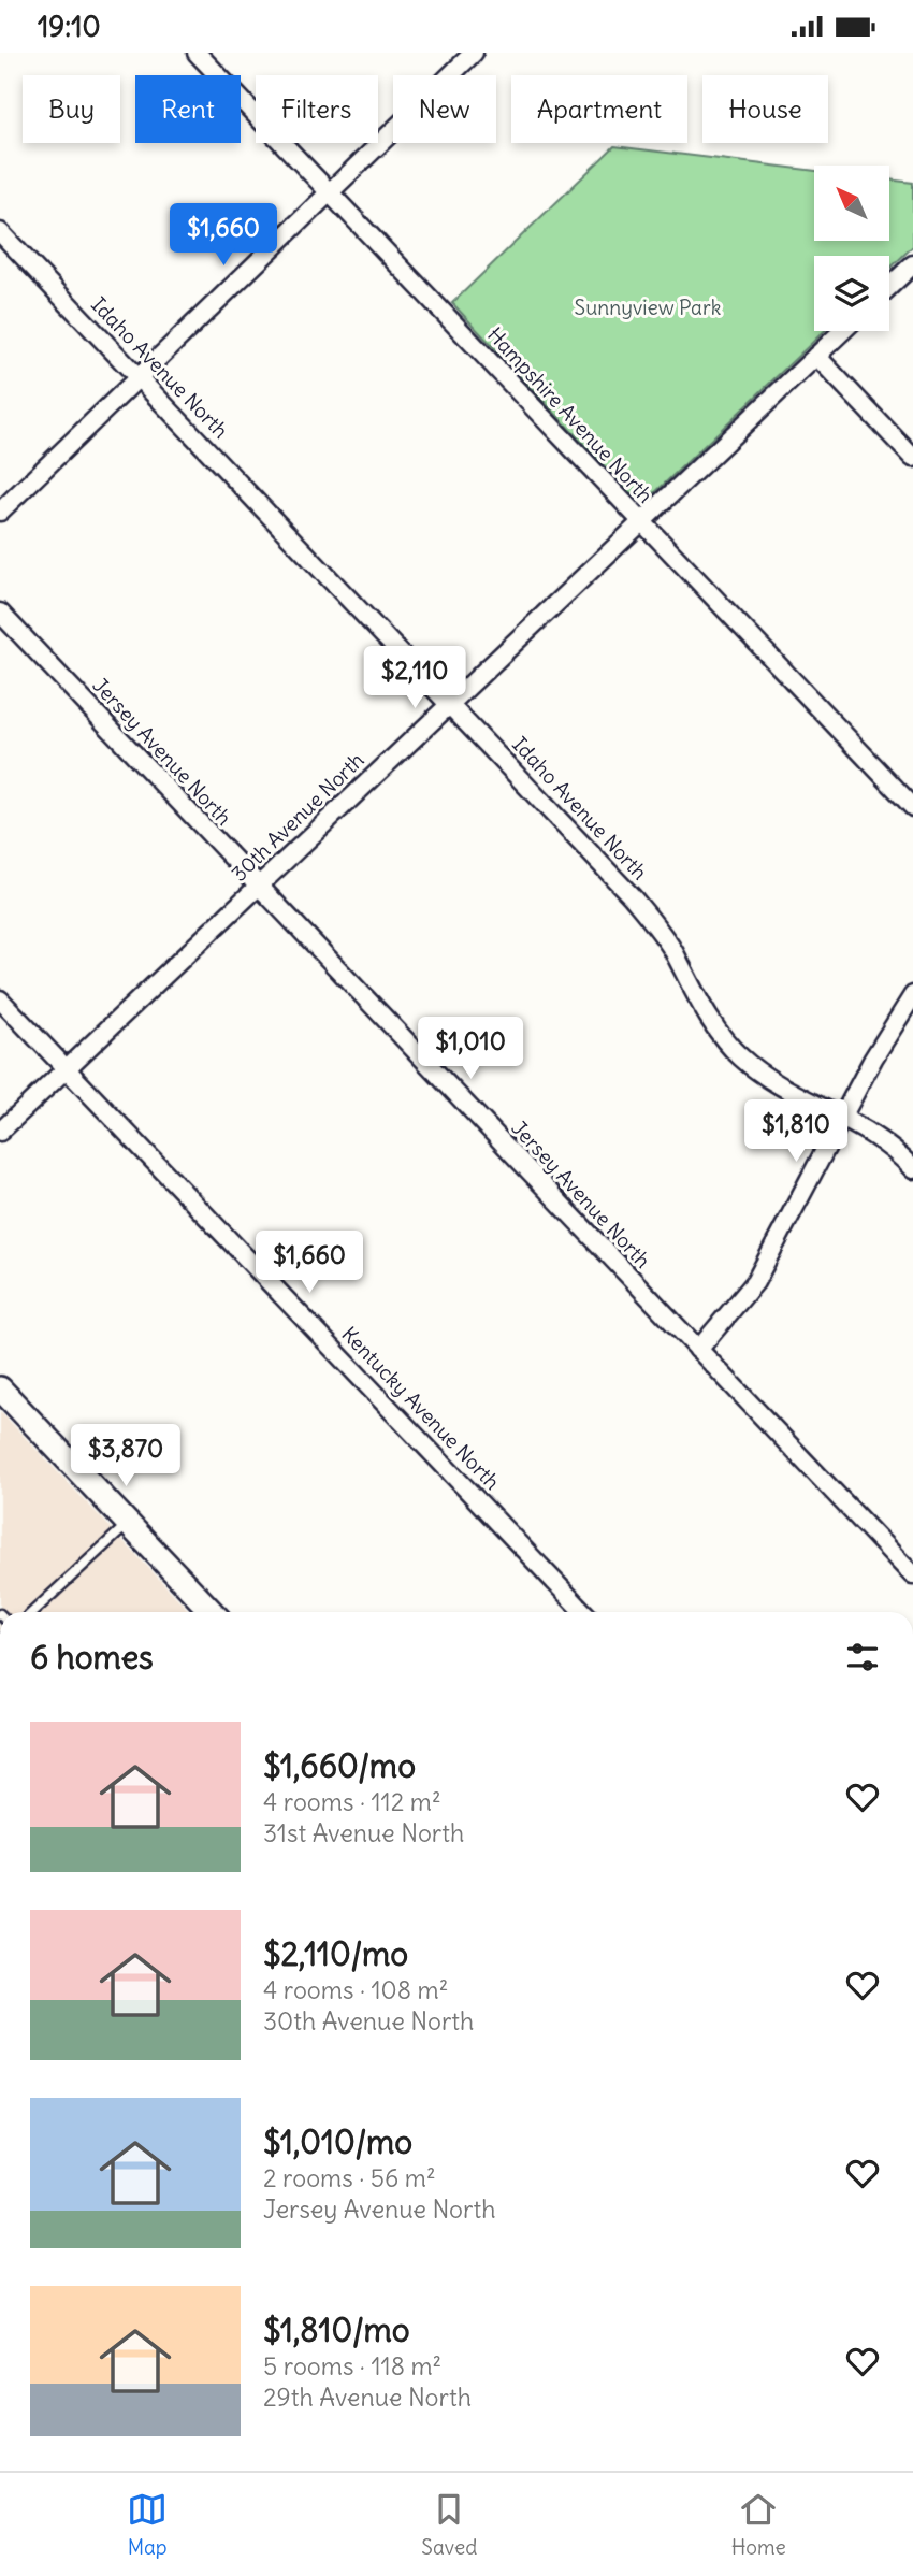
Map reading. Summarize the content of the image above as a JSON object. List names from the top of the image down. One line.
{"streets":{"street":["Idaho Avenue North","Hampshire Avenue North","Jersey Avenue North","30th Avenue North","Kentucky Avenue North"]},"crossings":[["Idaho Avenue North","30th Avenue North"],["Hampshire Avenue North","30th Avenue North"],["Jersey Avenue North","30th Avenue North"],["30th Avenue North","Kentucky Avenue North"]],"parks":["Sunnyview Park"],"north":"top left","page":{"status":"19:10","chip":["Buy","Rent","Filters","New","Apartment","House"],"price":["$1,660","$2,110","$1,010","$1,810","$1,660","$3,870"],"heading":"6 homes","list":[{"name":"$1,660/mo","note":"4 rooms · 112 m² · 31st Avenue North"},{"name":"$2,110/mo","note":"4 rooms · 108 m² · 30th Avenue North"},{"name":"$1,010/mo","note":"2 rooms · 56 m² · Jersey Avenue North"},{"name":"$1,810/mo","note":"5 rooms · 118 m² · 29th Avenue North"}],"tabs":["Map","Saved","Home"]}}
